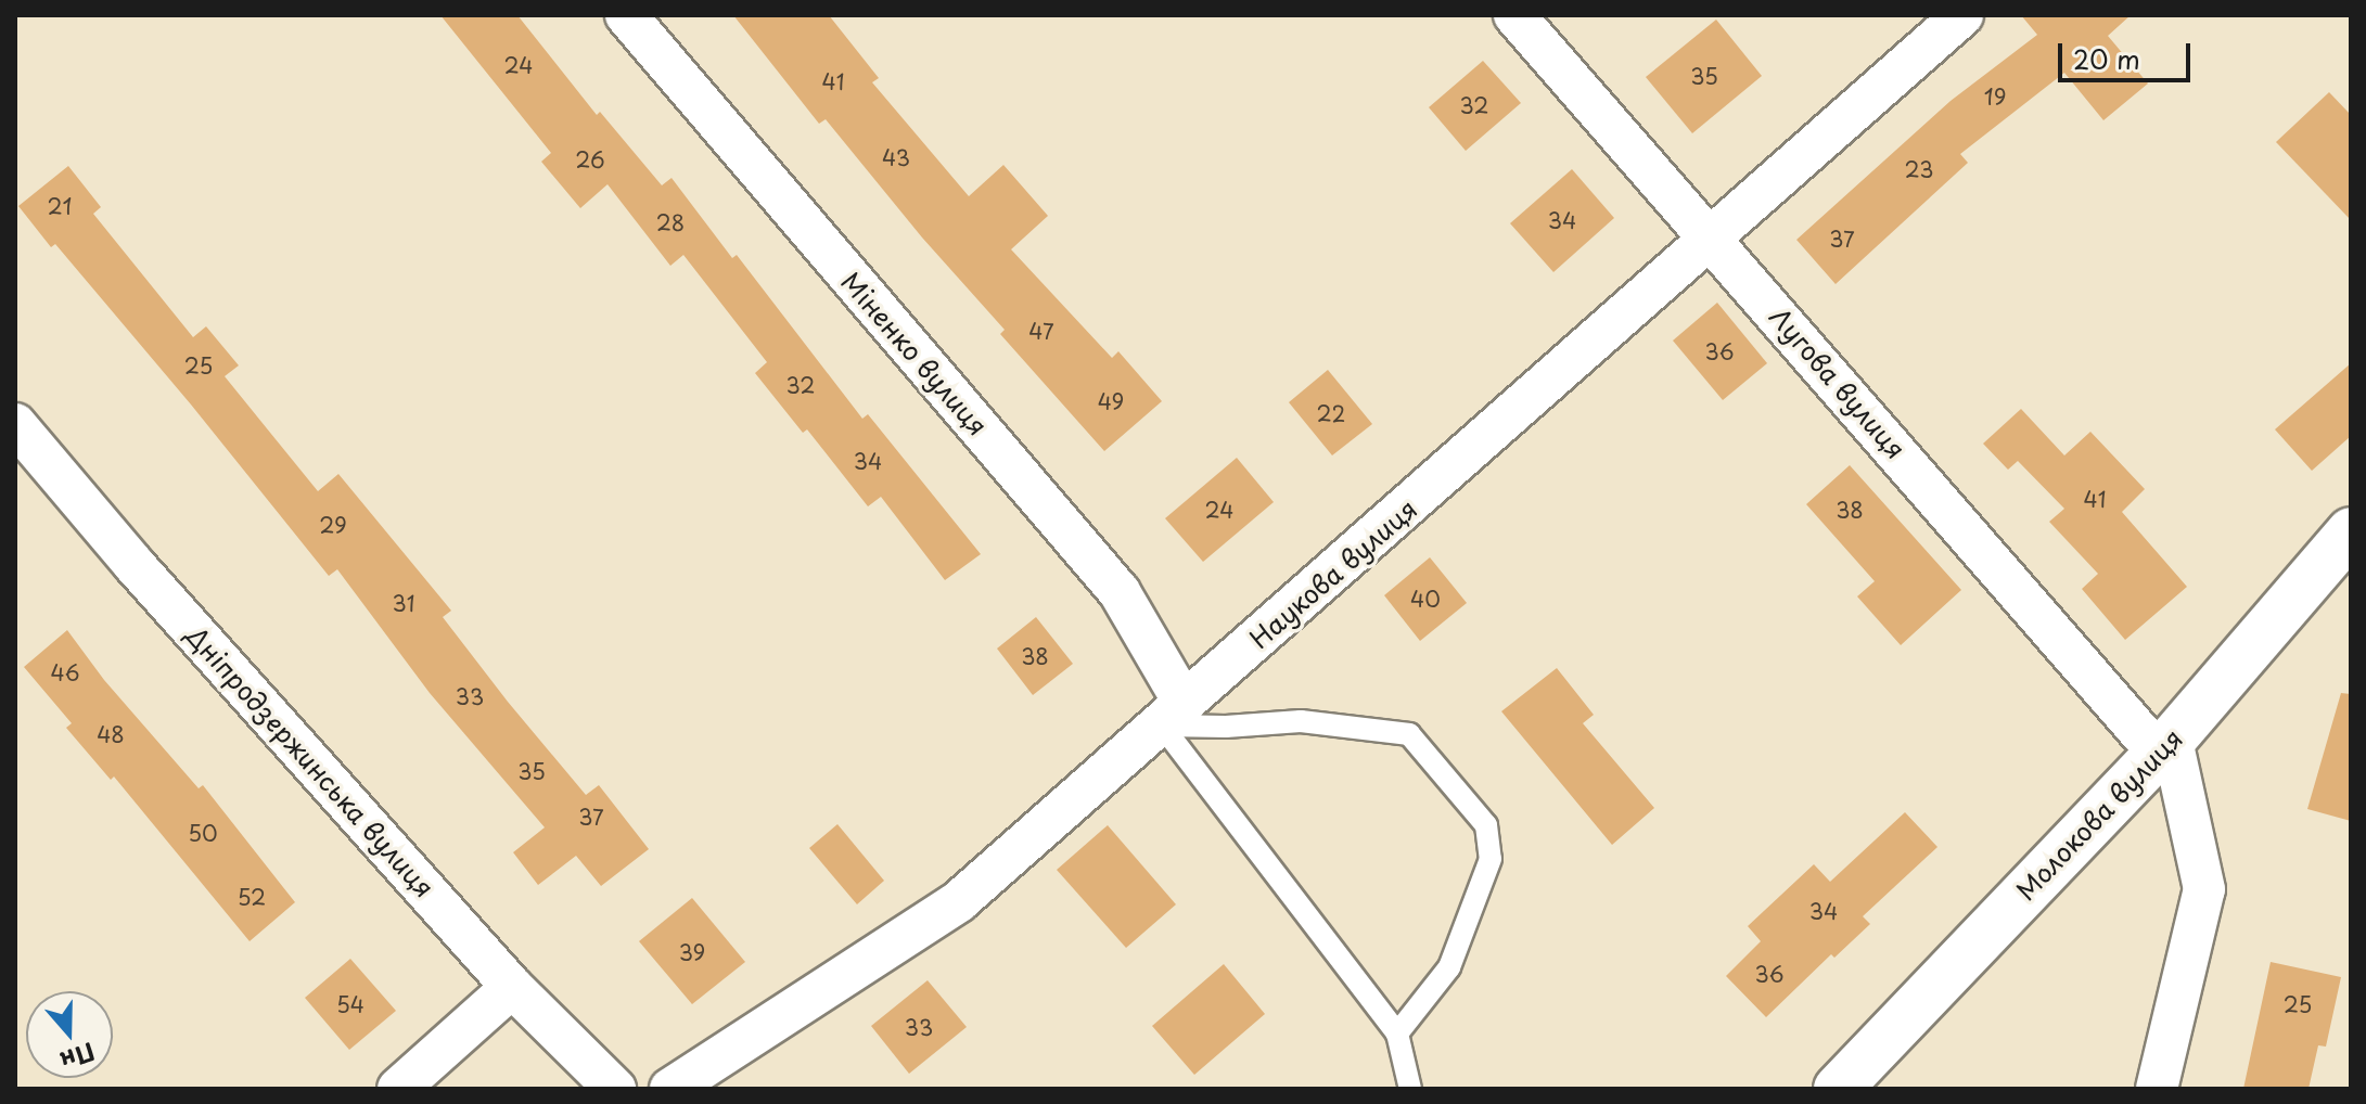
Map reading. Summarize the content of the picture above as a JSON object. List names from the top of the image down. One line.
{"streets":{"street":["Міненко вулиця","Лугова вулиця","Наукова вулиця","Дніпродзержинська вулиця","Молокова вулиця"]},"crossings":[["Міненко вулиця","Наукова вулиця"],["Лугова вулиця","Наукова вулиця"],["Лугова вулиця","Молокова вулиця"]],"house_numbers":["24","35","41","19","32","43","26","23","21","34","28","37","47","36","25","32","49","22","34","41","24","38","29","40","31","38","46","33","48","35","37","50","52","34","39","36","54","25","33"],"scale_bar":"20 m","north":"bottom"}
